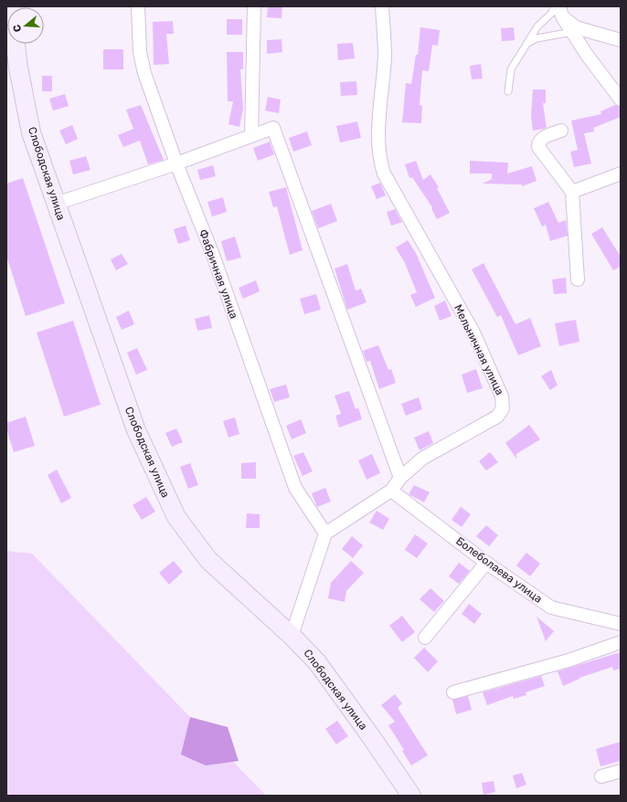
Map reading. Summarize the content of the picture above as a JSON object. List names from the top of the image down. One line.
{"streets":{"street":["Слободская улица","Фабричная улица","Мельничная улица","Болеболаева улица"]},"crossings":[["Фабричная улица","Мельничная улица"],["Мельничная улица","Болеболаева улица"]],"north":"left"}
